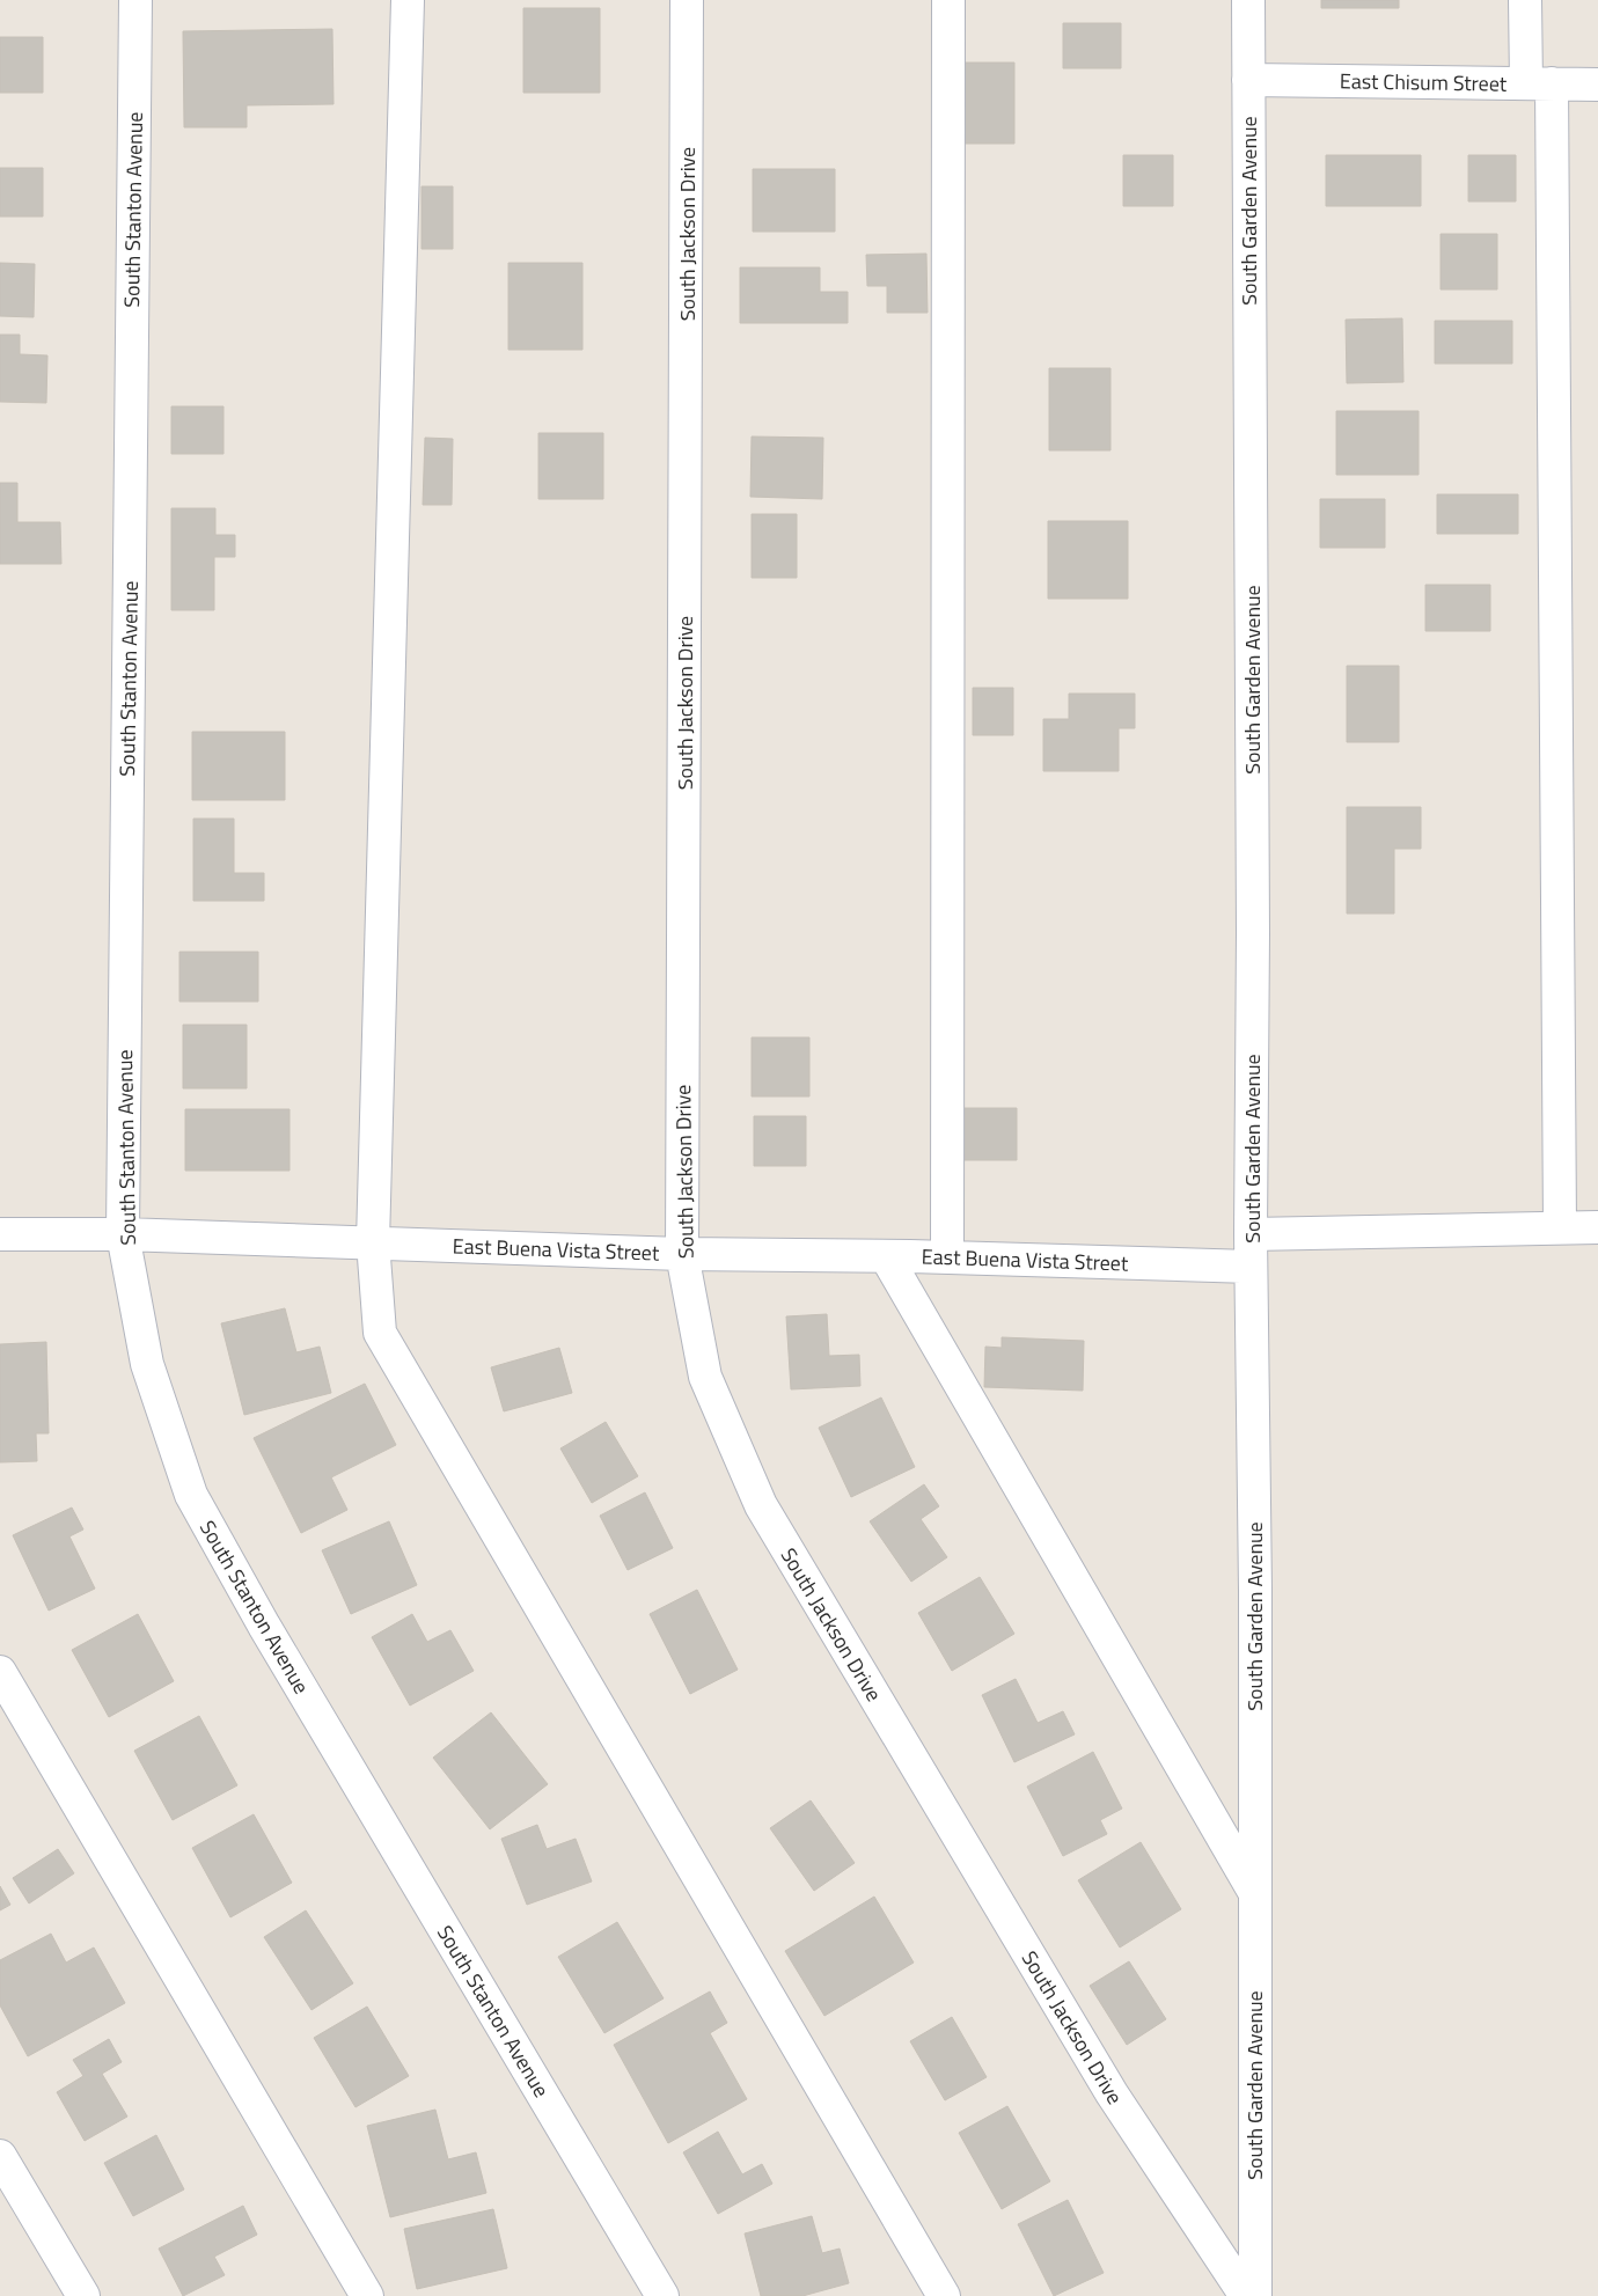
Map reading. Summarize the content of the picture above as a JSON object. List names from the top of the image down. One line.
{"streets":{"street":["East Chisum Street","South Stanton Avenue","South Garden Avenue","South Jackson Drive","East Buena Vista Street"]},"crossings":[["East Chisum Street","South Garden Avenue"],["South Stanton Avenue","East Buena Vista Street"],["South Garden Avenue","East Buena Vista Street"],["South Jackson Drive","East Buena Vista Street"]]}
